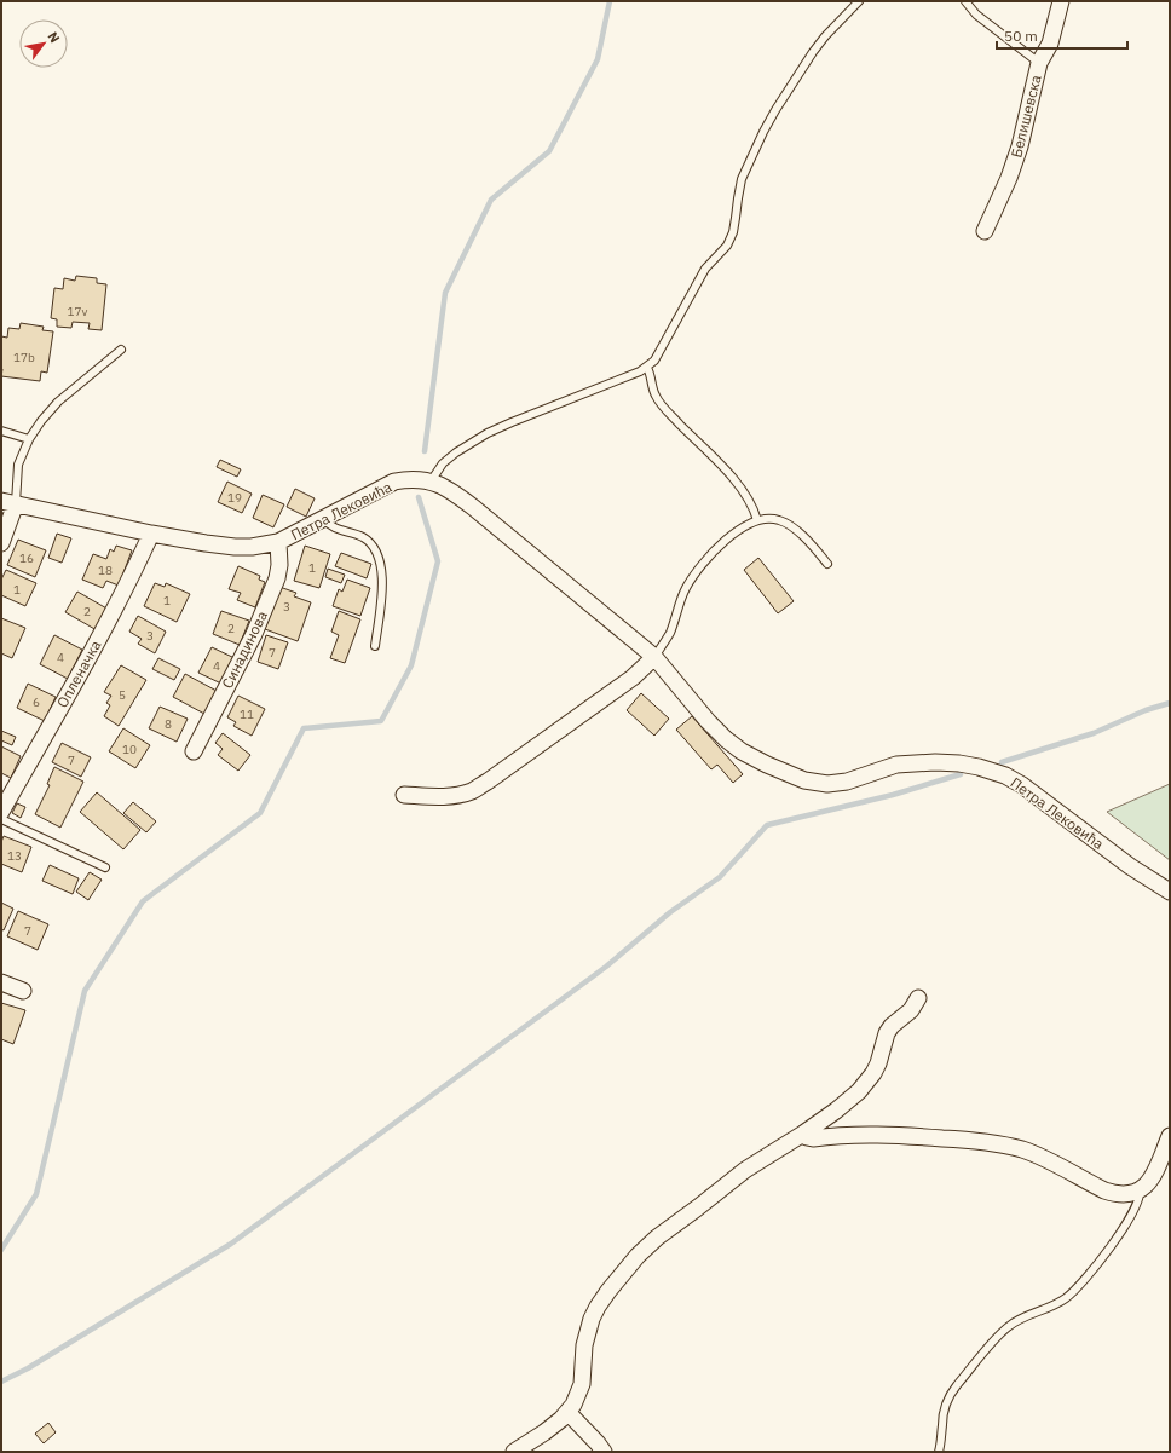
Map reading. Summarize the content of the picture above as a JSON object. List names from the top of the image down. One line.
{"streets":{"street":["Белишевска","Петра Лековића","Синадинова","Опленачка"]},"crossings":[["Петра Лековића","Синадинова"],["Петра Лековића","Опленачка"]],"house_numbers":["17v","17b","19","16","1","18","1","1","3","2","2","3","7","4","4","5","6","11","8","10","7","13","7"],"scale_bar":"50 m","north":"top right"}
